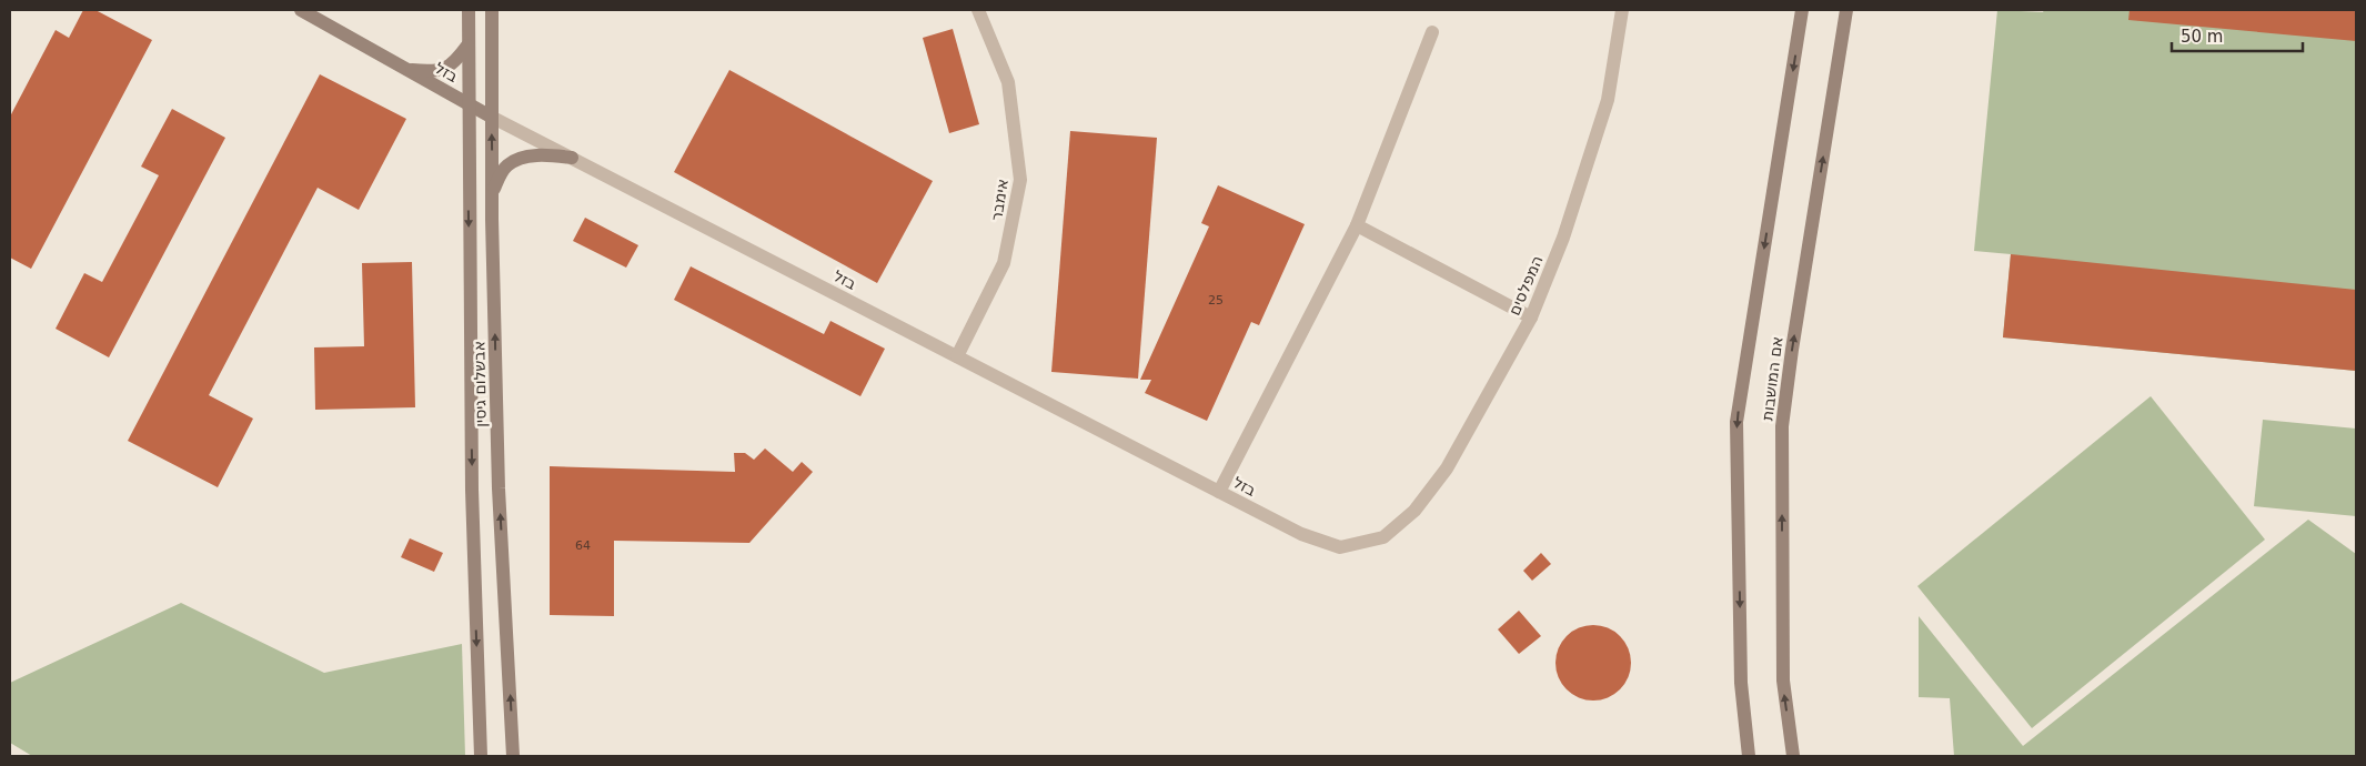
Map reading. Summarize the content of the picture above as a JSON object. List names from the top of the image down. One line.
{"streets":{"street":["בזל","אימבר","המפלסים","אם המושבות","אבשלום גיסין"]},"crossings":[["בזל","אימבר"],["בזל","המפלסים"],["בזל","אבשלום גיסין"]],"house_numbers":["25","64"],"scale_bar":"50 m"}
